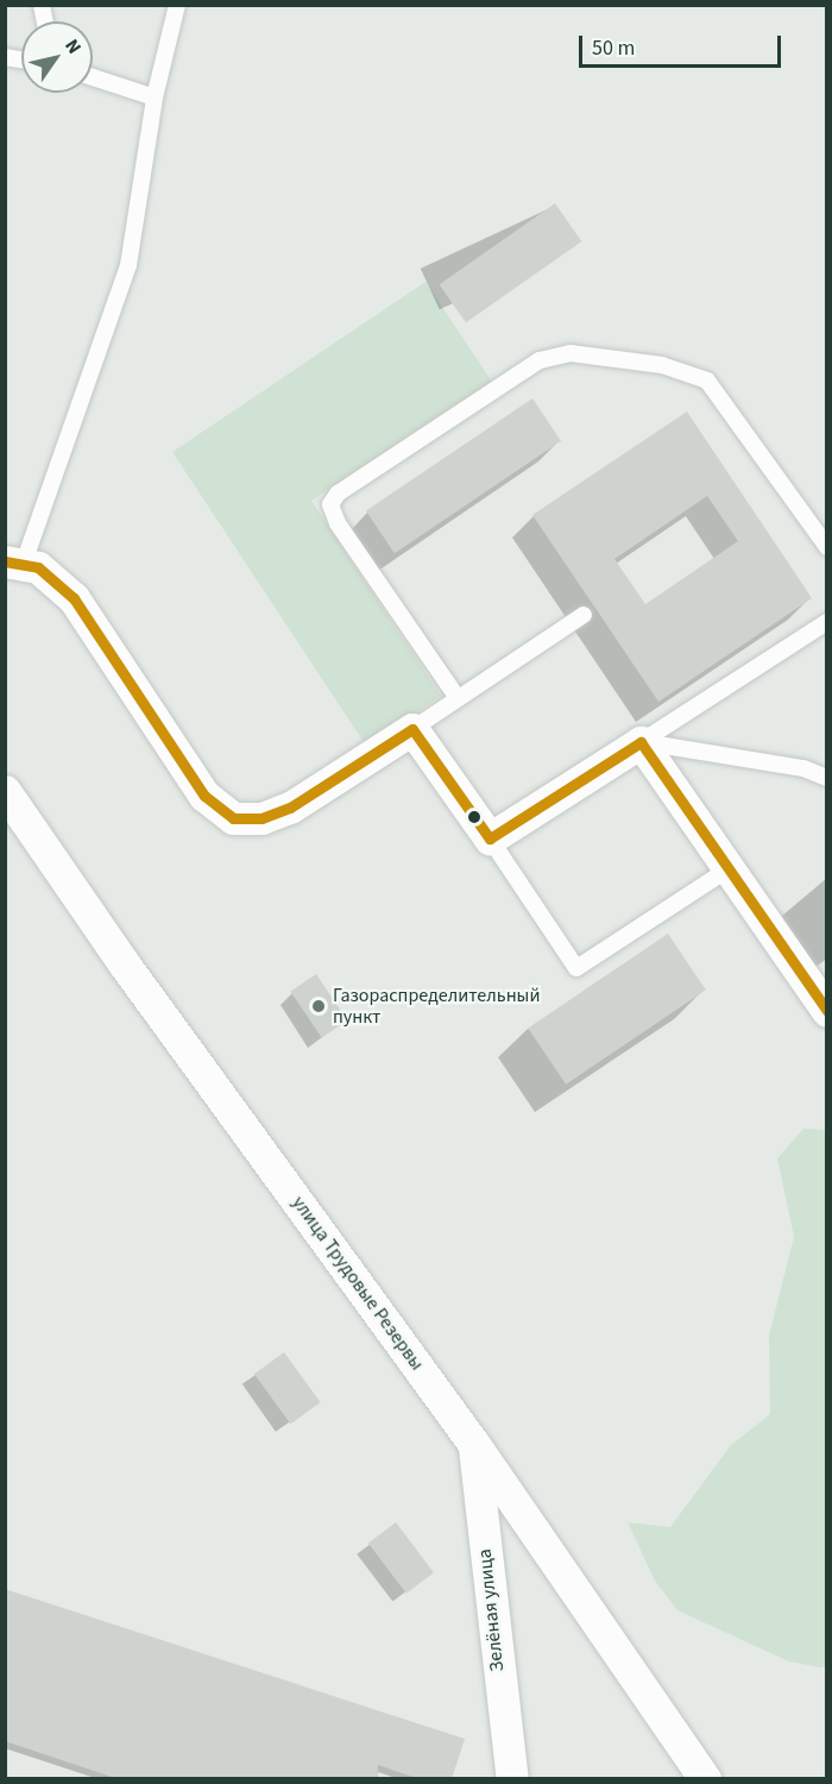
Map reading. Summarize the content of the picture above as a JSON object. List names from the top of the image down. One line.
{"streets":{"street":["улица Трудовые Резервы","Зелёная улица"]},"crossings":[["улица Трудовые Резервы","Зелёная улица"]],"places":["Газораспределительный пункт"],"scale_bar":"50 m","north":"top right"}
